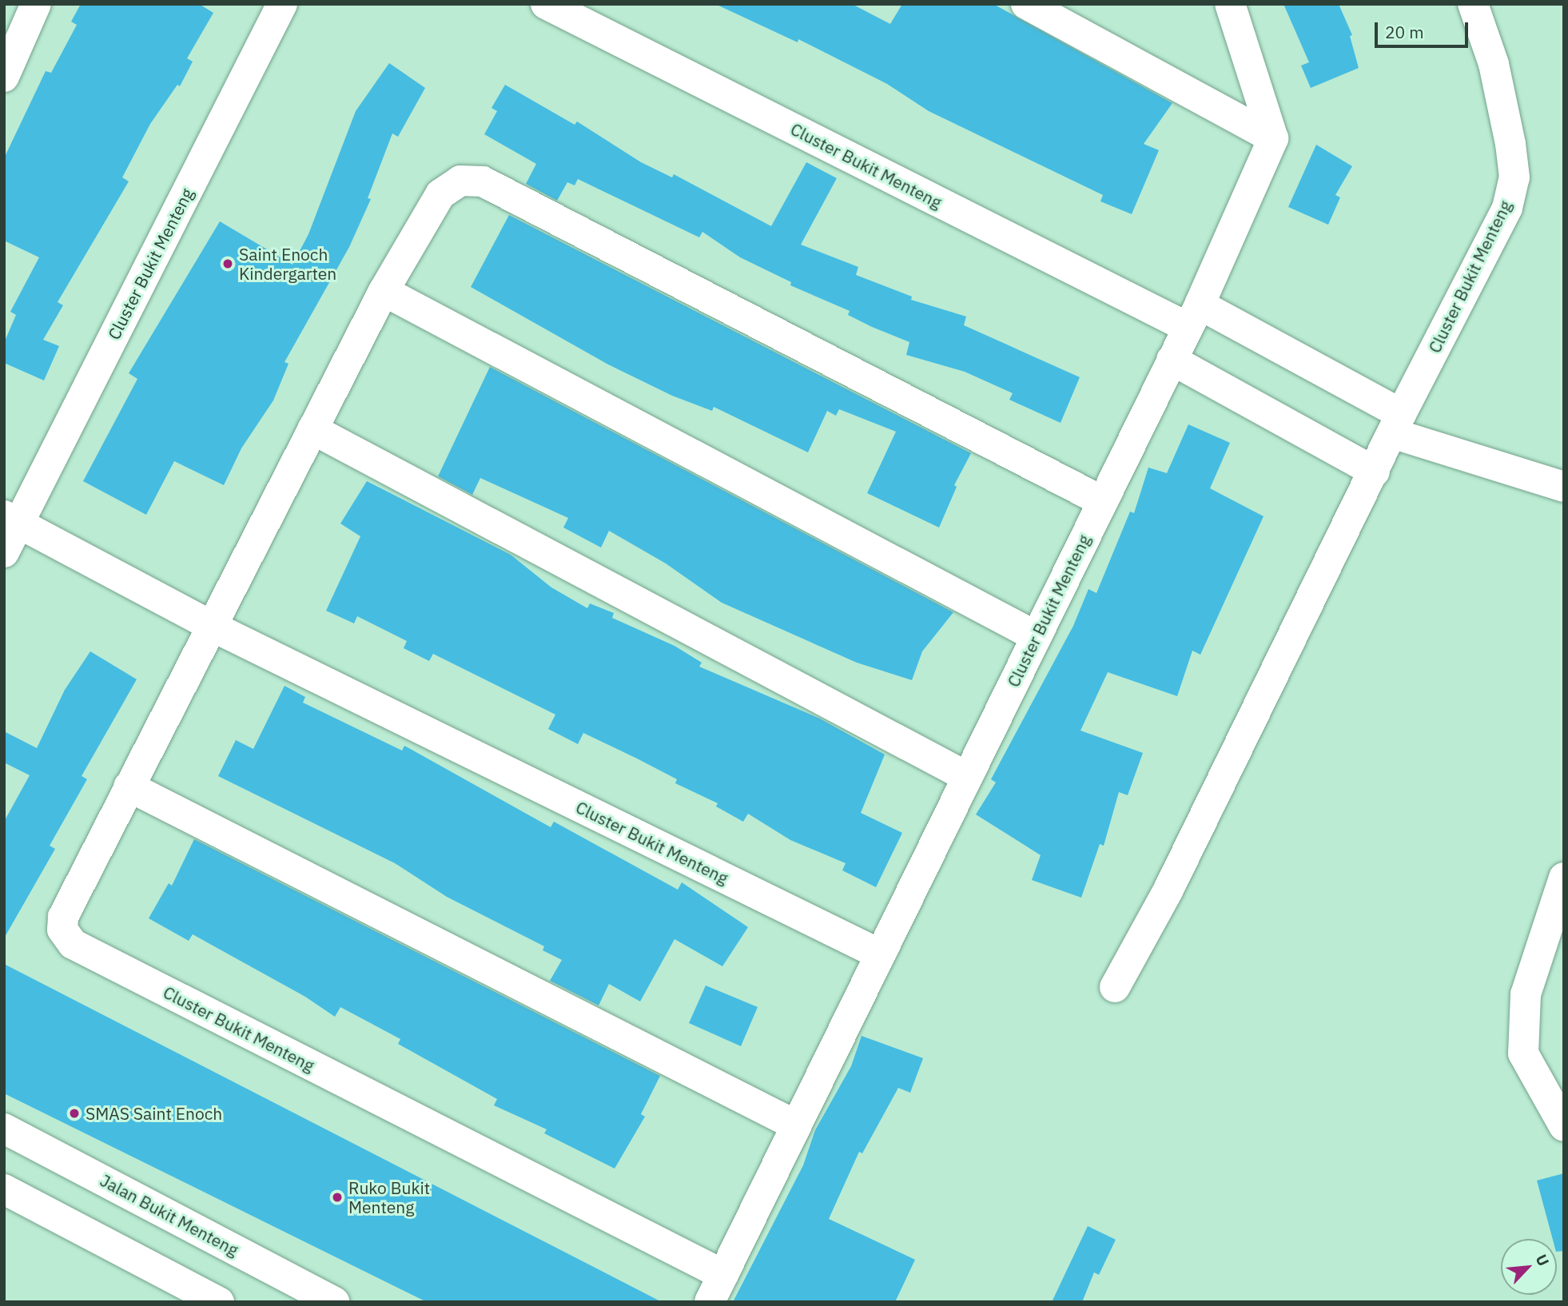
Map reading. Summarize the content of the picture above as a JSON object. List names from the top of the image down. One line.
{"streets":{"street":["Cluster Bukit Menteng","Jalan Bukit Menteng"]},"places":["Saint Enoch Kindergarten","SMAS Saint Enoch","Ruko Bukit Menteng"],"scale_bar":"20 m","north":"top right"}
